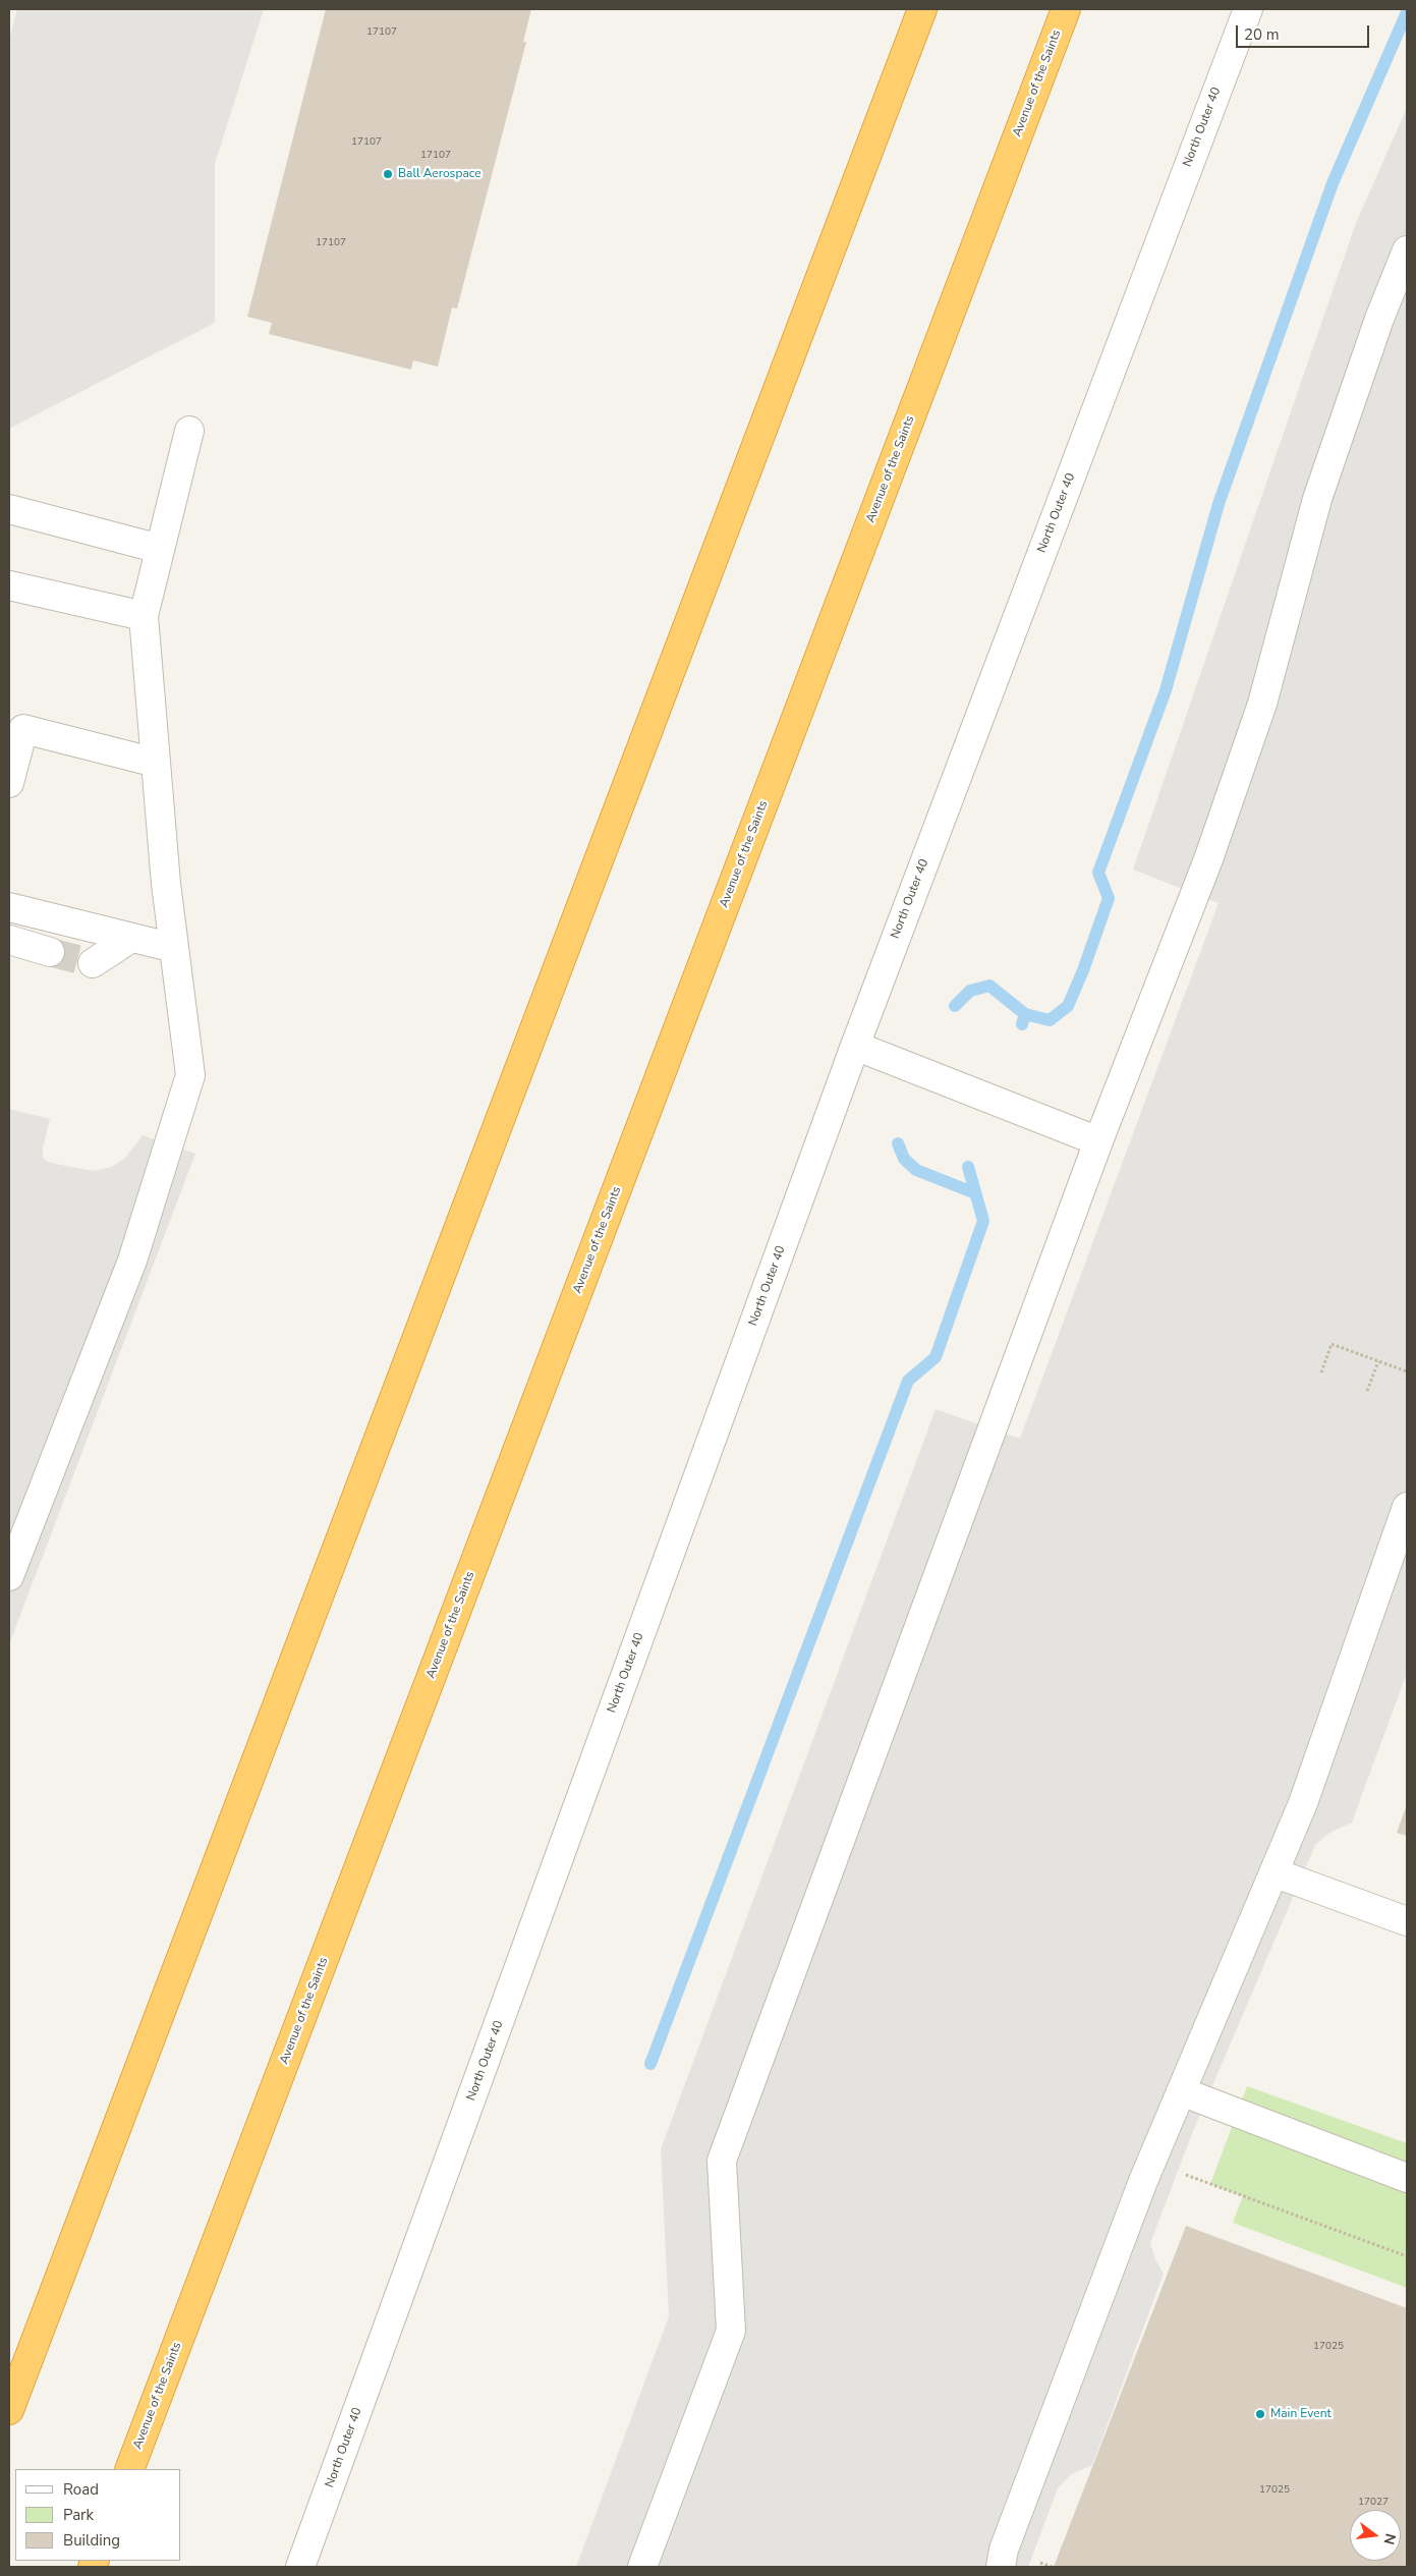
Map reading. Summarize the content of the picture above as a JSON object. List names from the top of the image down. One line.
{"streets":{"highway":["Avenue of the Saints"],"street":["North Outer 40"]},"places":["Ball Aerospace","Main Event"],"house_numbers":["17107","17107","17107","17107","17025","17025","17027"],"legend":["Road","Park","Building"],"scale_bar":"20 m","north":"right"}
